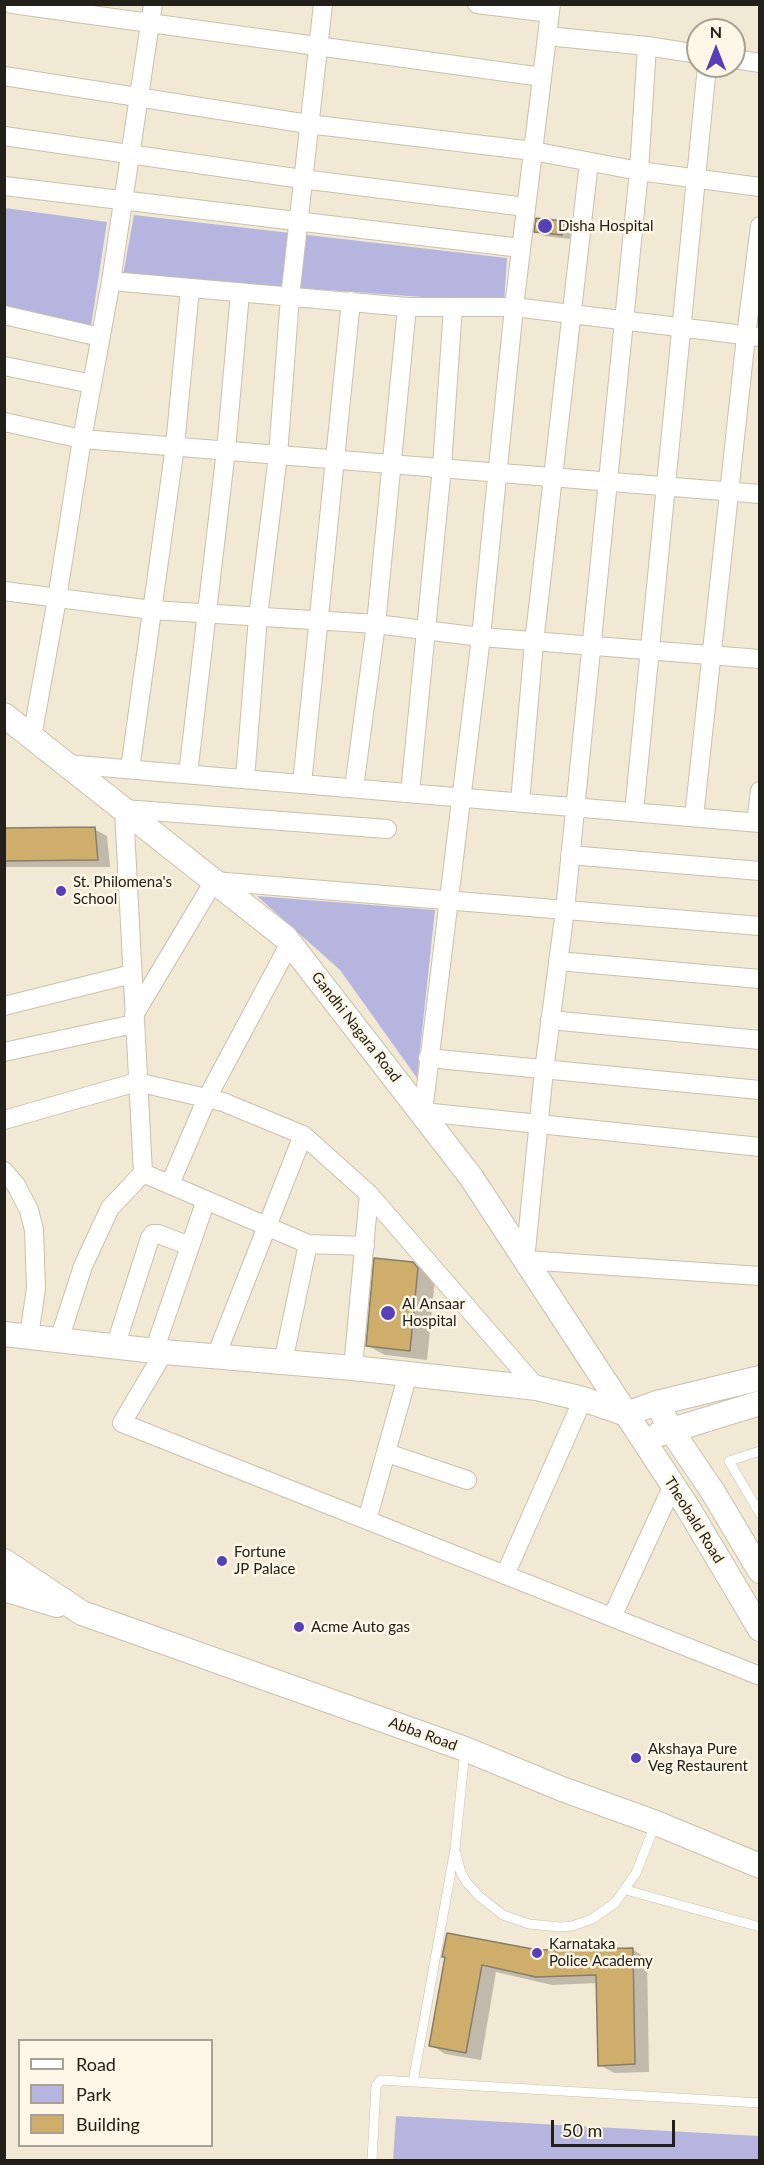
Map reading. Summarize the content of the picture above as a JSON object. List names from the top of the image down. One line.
{"streets":{"main road":["Gandhi Nagara Road","Theobald Road","Abba Road"]},"crossings":[["Gandhi Nagara Road","Theobald Road"]],"places":["Disha Hospital","St. Philomena's School","Al Ansaar Hospital","Fortune JP Palace","Acme Auto gas","Akshaya Pure Veg Restaurent","Karnataka Police Academy"],"legend":["Road","Park","Building"],"scale_bar":"50 m","north":"top"}
